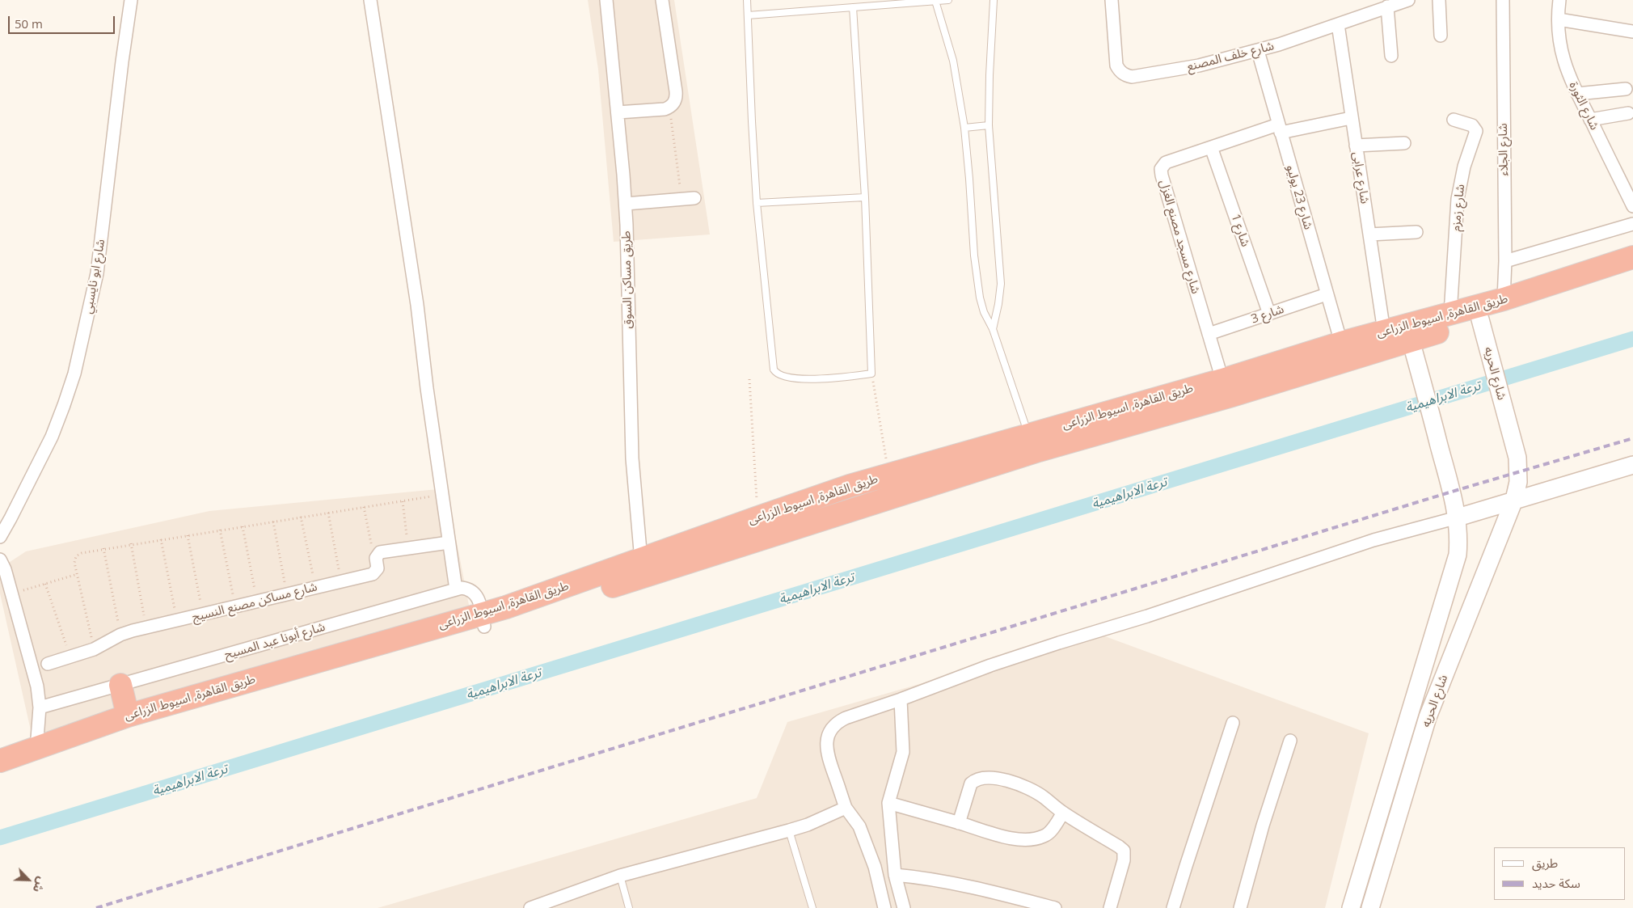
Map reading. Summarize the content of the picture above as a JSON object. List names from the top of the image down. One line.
{"streets":{"highway":["طريق القاهرة, اسيوط الزراعى"],"main road":["شارع الحريه"],"street":["شارع خلف المصنع","شارع الثورة","شارع الجلاء","شارع عرابى","شارع 23 يوليو","شارع زمزم","شارع 1","شارع مسجد مصنع الغزل","شارع ابو نايسبي","طريق مساكن السوق","شارع 3","شارع مساكن مصنع النسيج","شارع أبونا عبد المسيح"]},"crossings":[["شارع خلف المصنع","شارع عرابى"],["شارع خلف المصنع","شارع 23 يوليو"],["شارع الجلاء","طريق القاهرة, اسيوط الزراعى"],["شارع عرابى","شارع مسجد مصنع الغزل"],["شارع عرابى","طريق القاهرة, اسيوط الزراعى"],["شارع 23 يوليو","شارع مسجد مصنع الغزل"],["شارع 23 يوليو","شارع 3"],["شارع 23 يوليو","طريق القاهرة, اسيوط الزراعى"],["شارع زمزم","طريق القاهرة, اسيوط الزراعى"],["شارع 1","شارع مسجد مصنع الغزل"],["شارع 1","شارع 3"],["شارع مسجد مصنع الغزل","شارع 3"],["شارع مسجد مصنع الغزل","طريق القاهرة, اسيوط الزراعى"],["طريق مساكن السوق","طريق القاهرة, اسيوط الزراعى"],["طريق القاهرة, اسيوط الزراعى","شارع الحريه"],["طريق القاهرة, اسيوط الزراعى","شارع أبونا عبد المسيح"]],"water":["ترعة الابراهيمية"],"legend":["طريق","سكة حديد"],"scale_bar":"50 m","north":"bottom right"}
